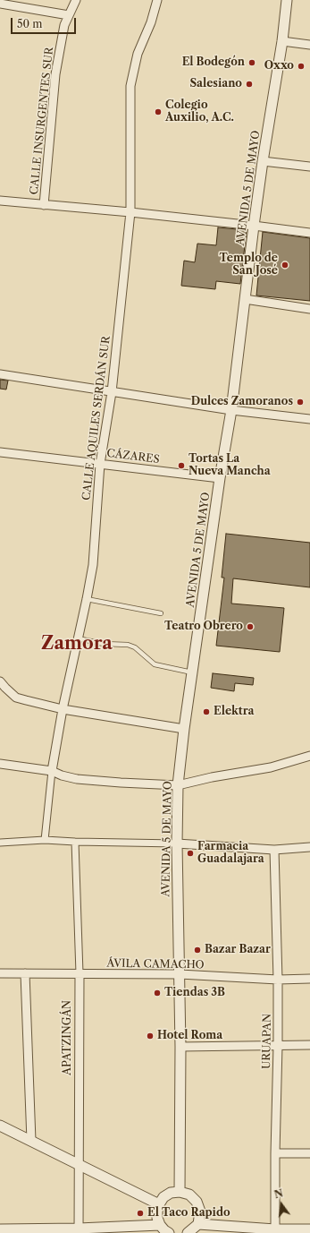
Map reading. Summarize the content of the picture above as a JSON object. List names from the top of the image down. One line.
{"streets":{"street":["CALLE INSURGENTES SUR","AVENIDA 5 DE MAYO","CALLE AQUILES SERDÁN SUR","CÁZARES","ÁVILA CAMACHO","APATZINGÁN","URUAPAN"]},"crossings":[["AVENIDA 5 DE MAYO","CÁZARES"],["AVENIDA 5 DE MAYO","ÁVILA CAMACHO"],["CALLE AQUILES SERDÁN SUR","CÁZARES"],["ÁVILA CAMACHO","APATZINGÁN"],["ÁVILA CAMACHO","URUAPAN"]],"districts":["Zamora"],"places":["El Bodegón","Oxxo","Salesiano","Colegio Auxilio, A.C.","Templo de San José","Dulces Zamoranos","Tortas La Nueva Mancha","Teatro Obrero","Elektra","Farmacia Guadalajara","Bazar Bazar","Tiendas 3B","Hotel Roma","El Taco Rapido"],"scale_bar":"50 m","north":"top"}
